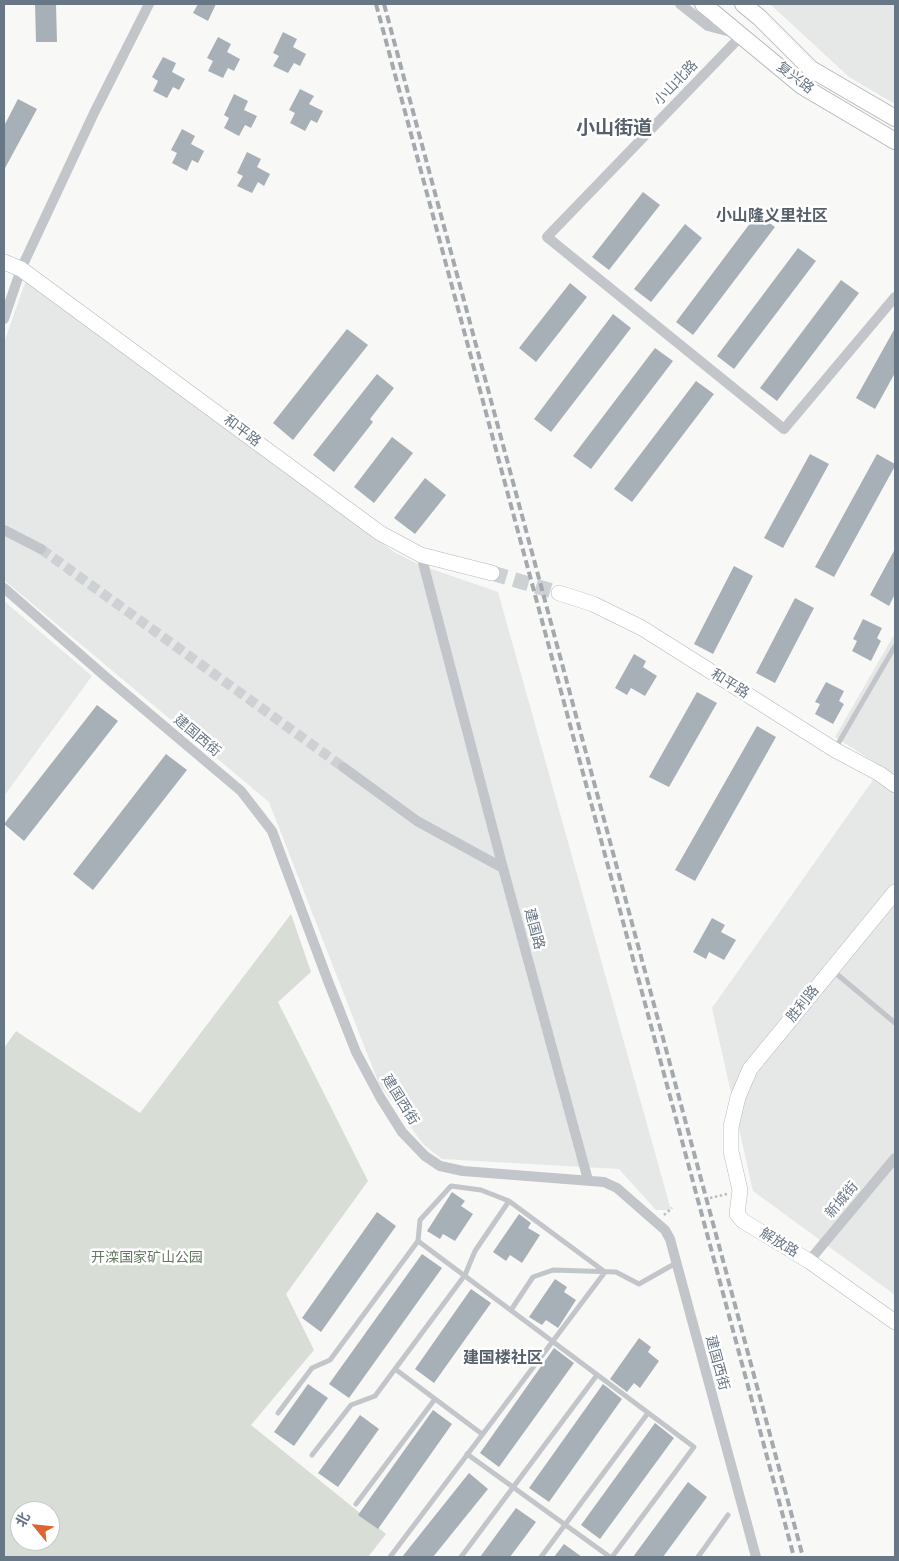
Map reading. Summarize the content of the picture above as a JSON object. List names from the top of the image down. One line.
{"streets":{"main road":["复兴路"],"street":["小山北路","和平路","建国西街","建国路","胜利路","新城街","解放路"]},"crossings":[["复兴路","小山北路"],["和平路","建国路"],["建国西街","建国路"],["胜利路","解放路"],["新城街","解放路"]],"districts":["小山街道","小山隆义里社区","建国楼社区"],"parks":["开滦国家矿山公园"],"north":"top left"}
